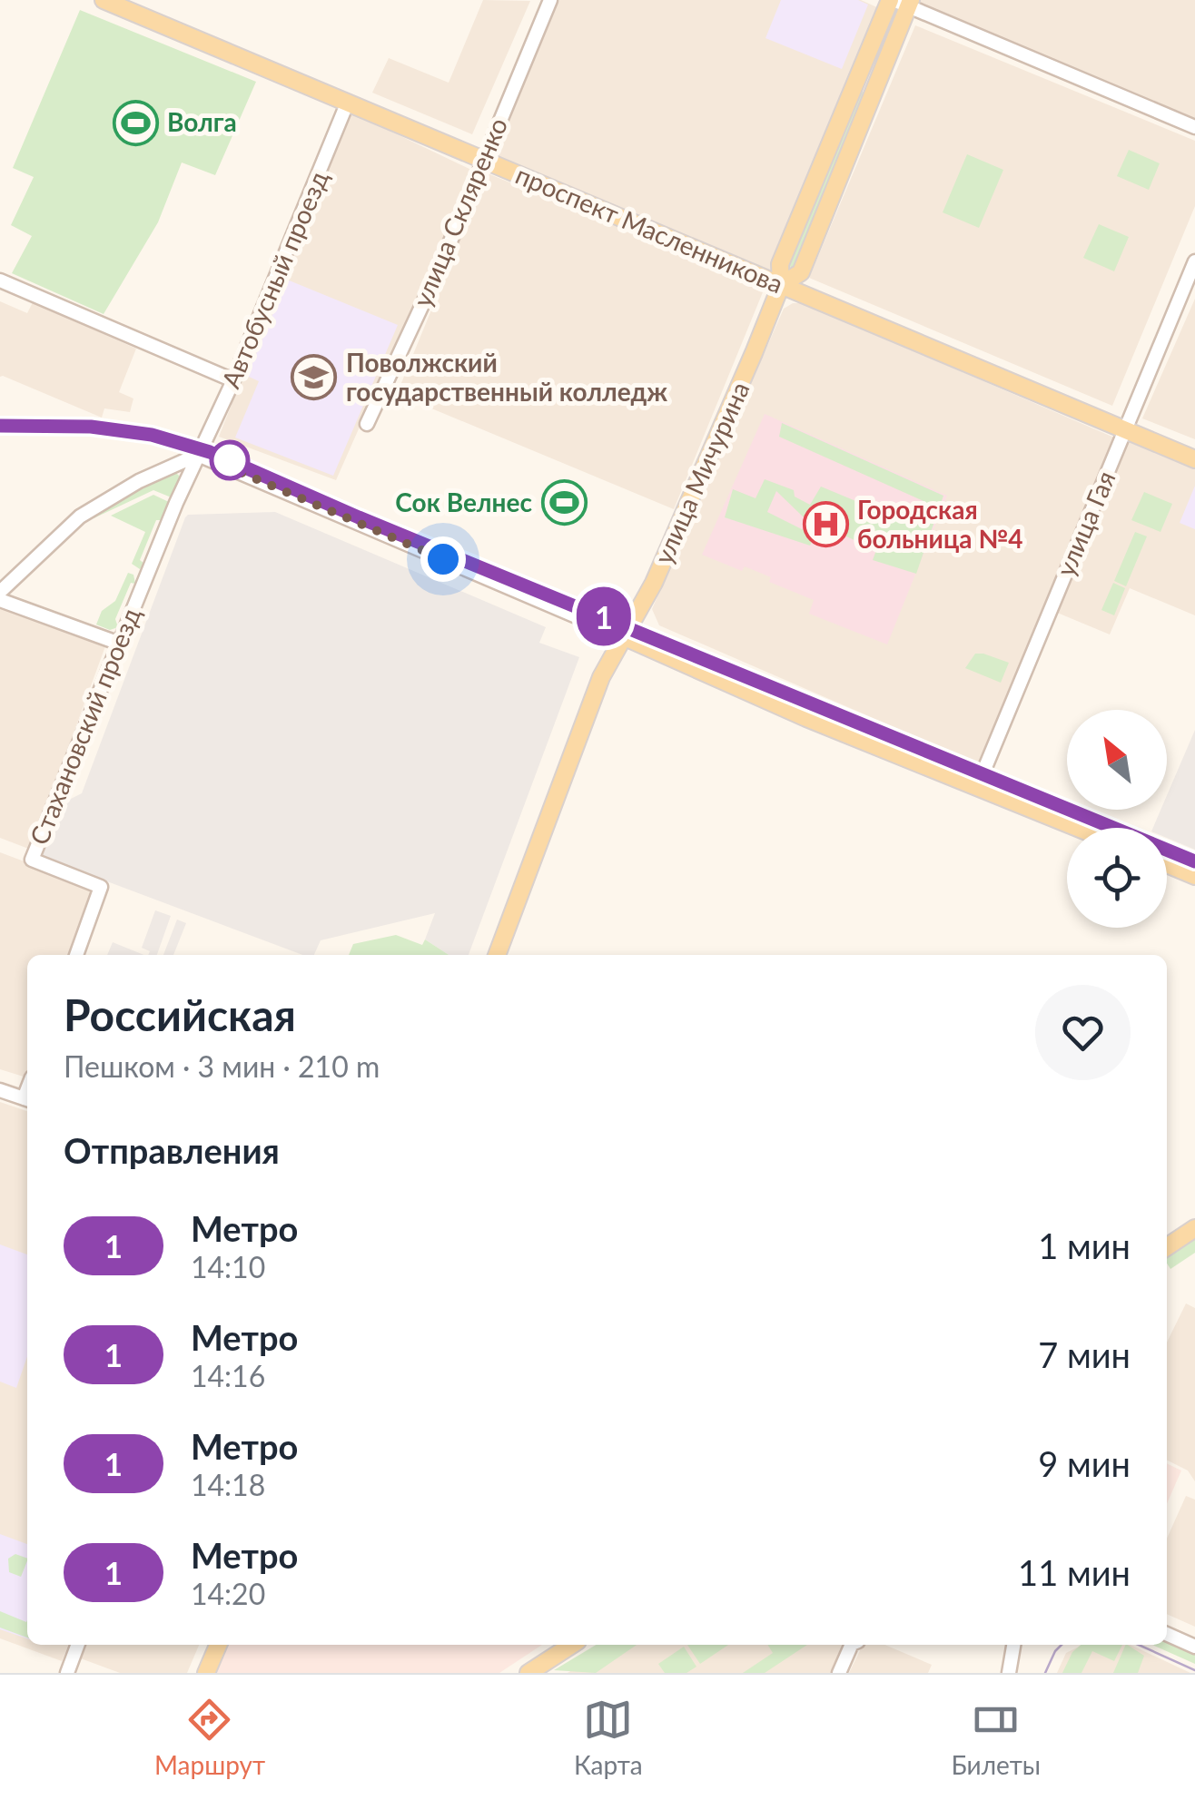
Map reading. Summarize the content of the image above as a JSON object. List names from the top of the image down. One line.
{"streets":{"main road":["проспект Масленникова","улица Мичурина"],"street":["улица Скляренко","Автобусный проезд","улица Гая","Стахановский проезд"]},"crossings":[["улица Скляренко","проспект Масленникова"],["проспект Масленникова","Автобусный проезд"],["проспект Масленникова","улица Мичурина"],["проспект Масленникова","улица Гая"],["Автобусный проезд","Стахановский проезд"]],"places":{"sports":["Волга","Сок Велнес"],"school or university":["Поволжский государственный колледж"],"hospital":["Городская больница №4"]},"lines":["metro line 1"],"north":"top left","page":{"on_map":"1","heading":[["Российская","Пешком · 3 мин · 210 m"],"Отправления"],"list":[{"mark":"1","name":"Метро","note":"14:10","value":"1 мин"},{"mark":"1","name":"Метро","note":"14:16","value":"7 мин"},{"mark":"1","name":"Метро","note":"14:18","value":"9 мин"},{"mark":"1","name":"Метро","note":"14:20","value":"11 мин"}],"tabs":["Маршрут","Карта","Билеты"]}}
